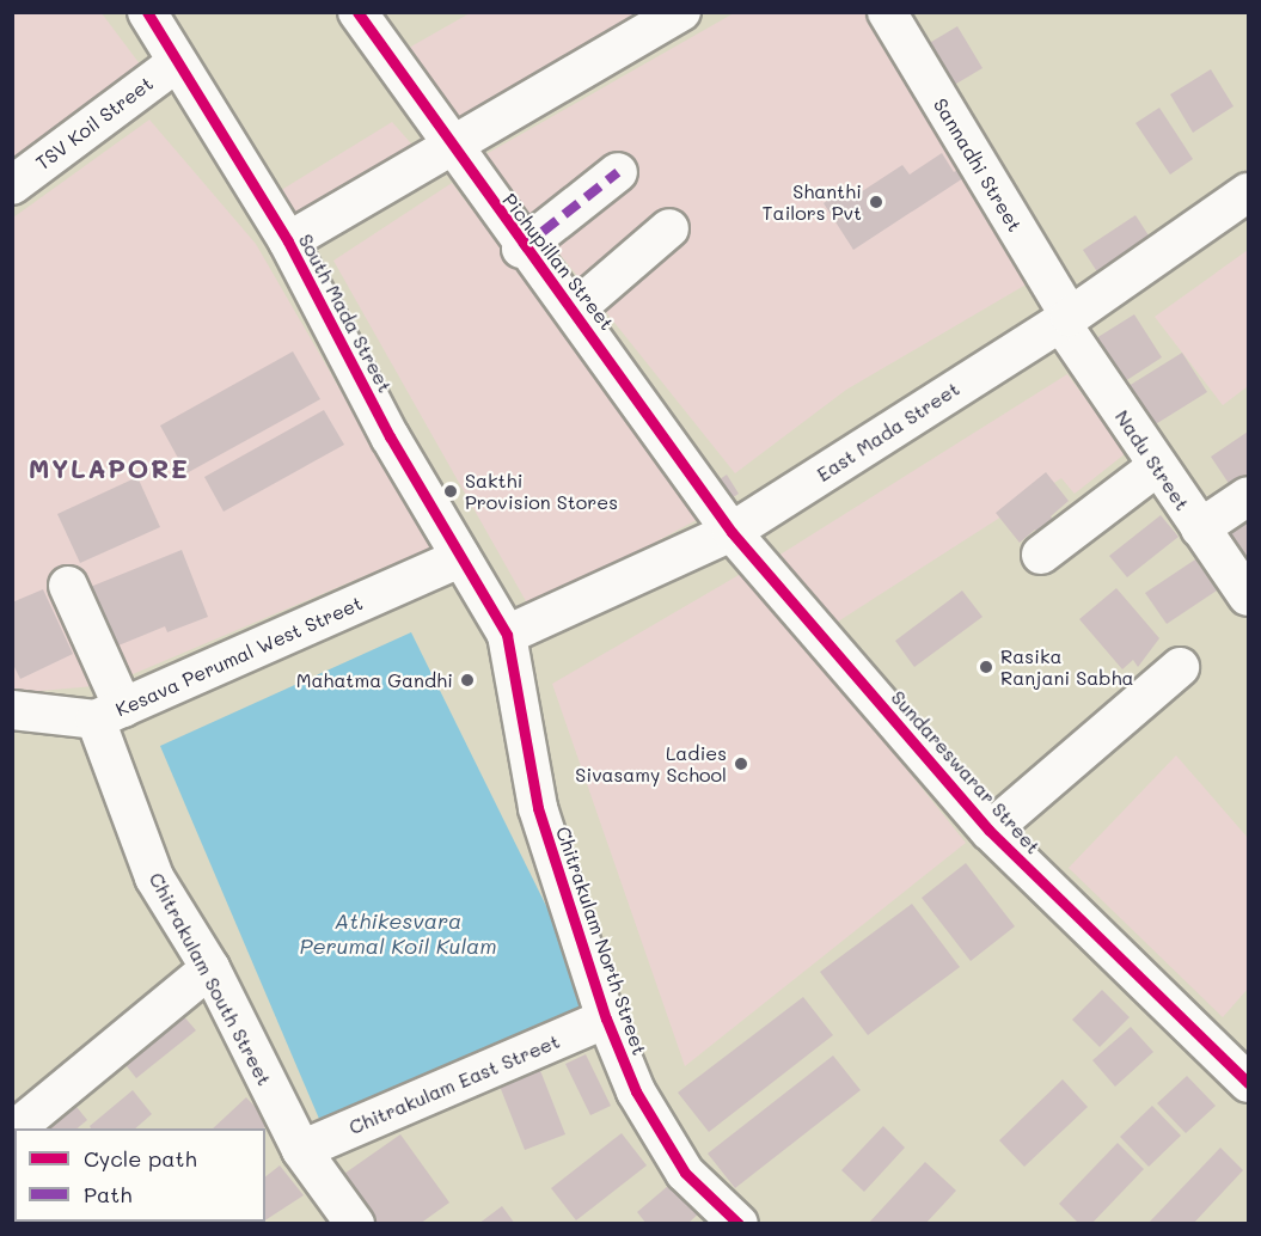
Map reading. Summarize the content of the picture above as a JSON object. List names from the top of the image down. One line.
{"streets":{"street":["TSV Koil Street","Sannadhi Street","Pichupillan Street","South Mada Street","East Mada Street","Nadu Street","Kesava Perumal West Street","Sundareswarar Street","Chitrakulam North Street","Chitrakulam South Street","Chitrakulam East Street"]},"crossings":[["TSV Koil Street","South Mada Street"],["Sannadhi Street","East Mada Street"],["Sannadhi Street","Nadu Street"],["Pichupillan Street","East Mada Street"],["Pichupillan Street","Sundareswarar Street"],["South Mada Street","East Mada Street"],["South Mada Street","Kesava Perumal West Street"],["South Mada Street","Chitrakulam North Street"],["East Mada Street","Nadu Street"],["East Mada Street","Sundareswarar Street"],["East Mada Street","Chitrakulam North Street"],["Kesava Perumal West Street","Chitrakulam South Street"],["Chitrakulam North Street","Chitrakulam East Street"],["Chitrakulam South Street","Chitrakulam East Street"]],"districts":["MYLAPORE"],"water":["Athikesvara Perumal Koil Kulam"],"places":["Shanthi Tailors Pvt","Sakthi Provision Stores","Rasika Ranjani Sabha","Mahatma Gandhi","Ladies Sivasamy School"],"legend":["Cycle path","Path"]}
